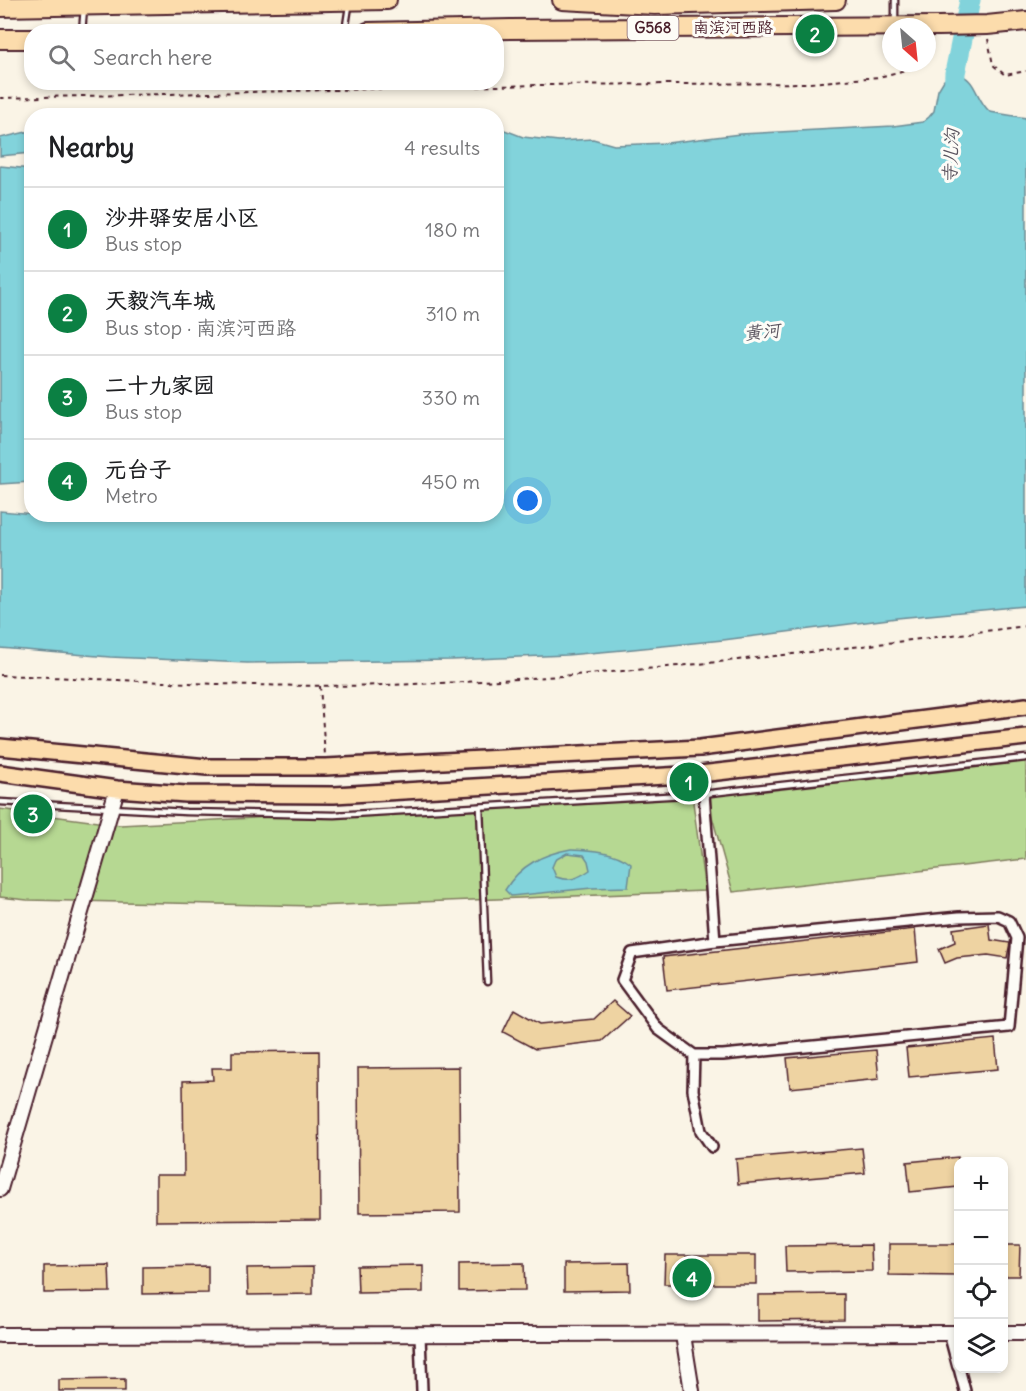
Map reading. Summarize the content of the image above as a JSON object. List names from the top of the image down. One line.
{"streets":{"highway":["南滨河西路","G568"]},"water":["寺儿沟","黄河"],"north":"bottom right","page":{"pins":["2","1","3","4"],"search":"Search here","heading":["Nearby","4 results"],"list":[{"mark":"1","name":"沙井驿安居小区","note":"Bus stop","value":"180 m"},{"mark":"2","name":"天毅汽车城","note":"Bus stop · 南滨河西路","value":"310 m"},{"mark":"3","name":"二十九家园","note":"Bus stop","value":"330 m"},{"mark":"4","name":"元台子","note":"Metro","value":"450 m"}],"map_buttons":["+","−"]}}
